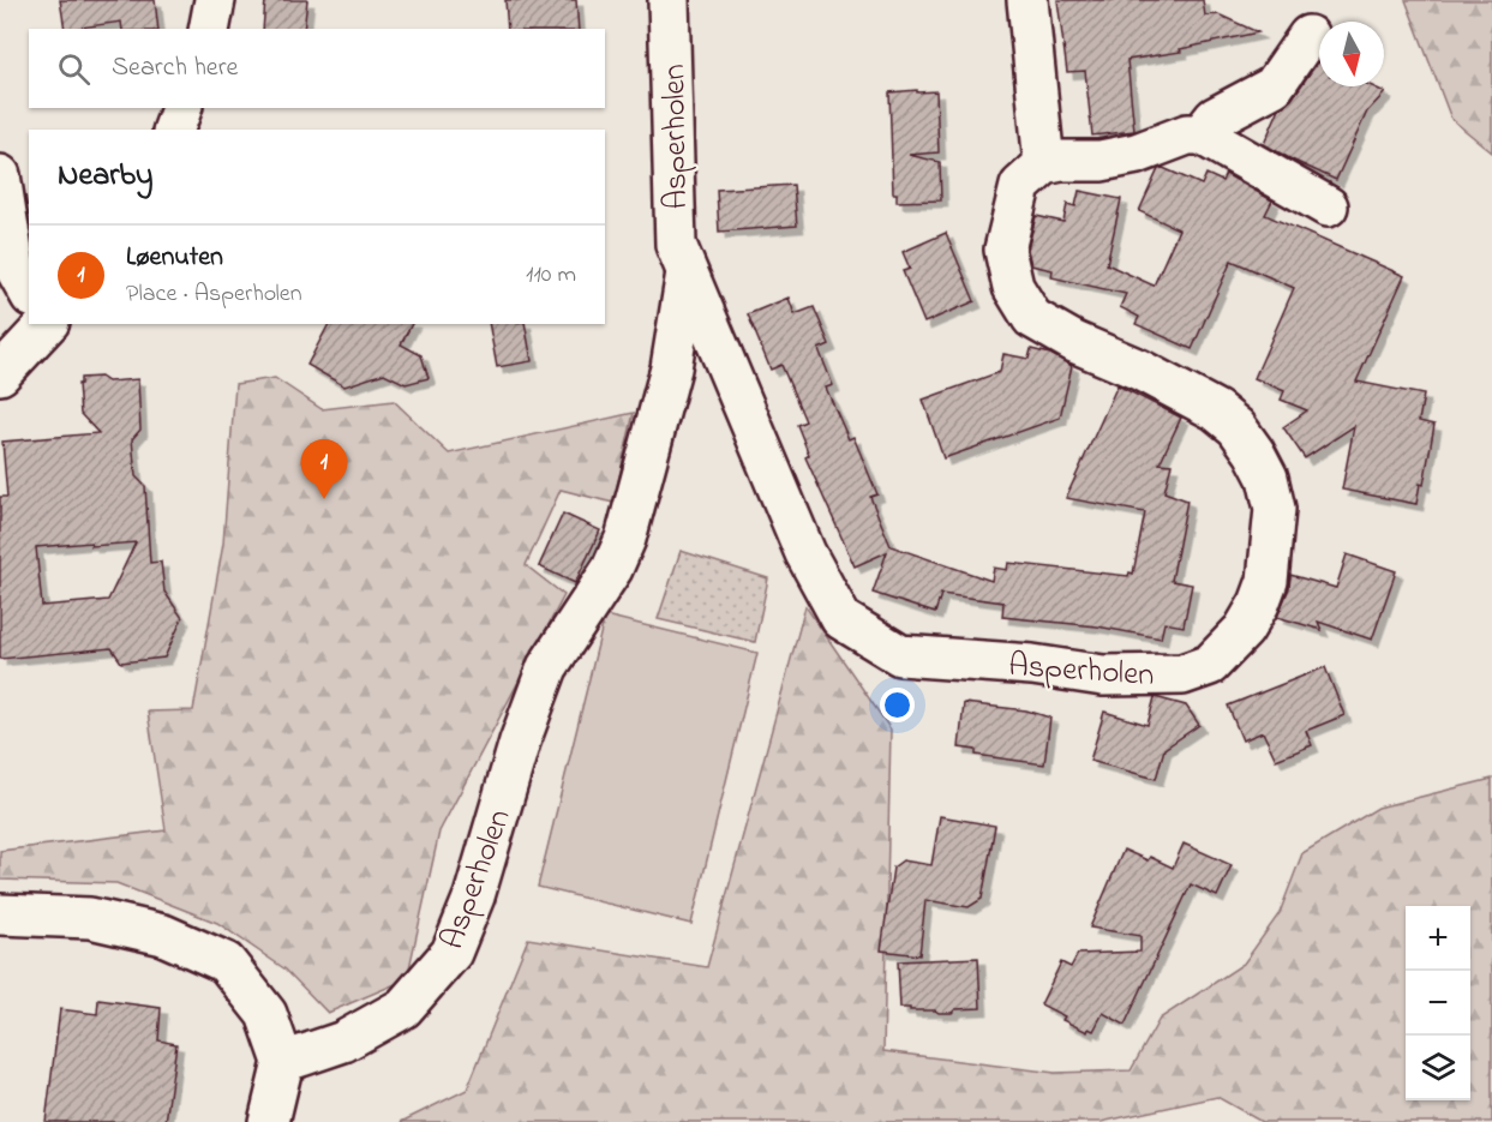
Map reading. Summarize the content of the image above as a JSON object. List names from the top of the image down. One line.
{"streets":{"street":["Asperholen"]},"north":"bottom","page":{"search":"Search here","heading":"Nearby","list":[{"mark":"1","name":"Løenuten","note":"Place · Asperholen","value":"110 m"}],"pins":"1","map_buttons":["+","−"]}}
